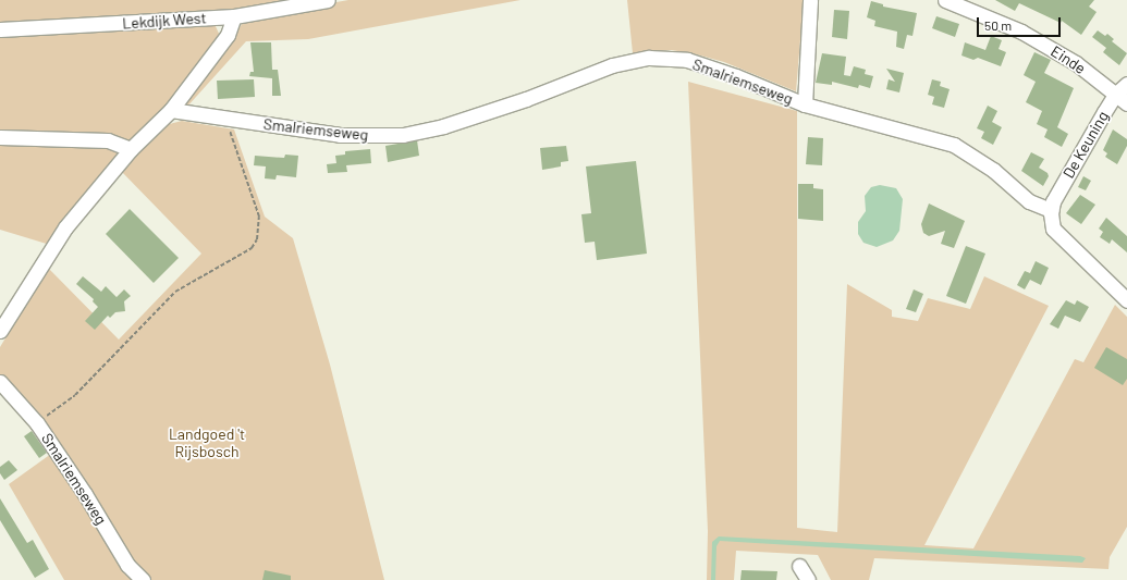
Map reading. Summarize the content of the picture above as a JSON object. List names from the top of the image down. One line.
{"streets":{"street":["Lekdijk West","Einde","Smalriemseweg","De Keuning"]},"crossings":[["Einde","De Keuning"],["Smalriemseweg","De Keuning"]],"parks":["Landgoed 't Rijsbosch"],"scale_bar":"50 m"}
